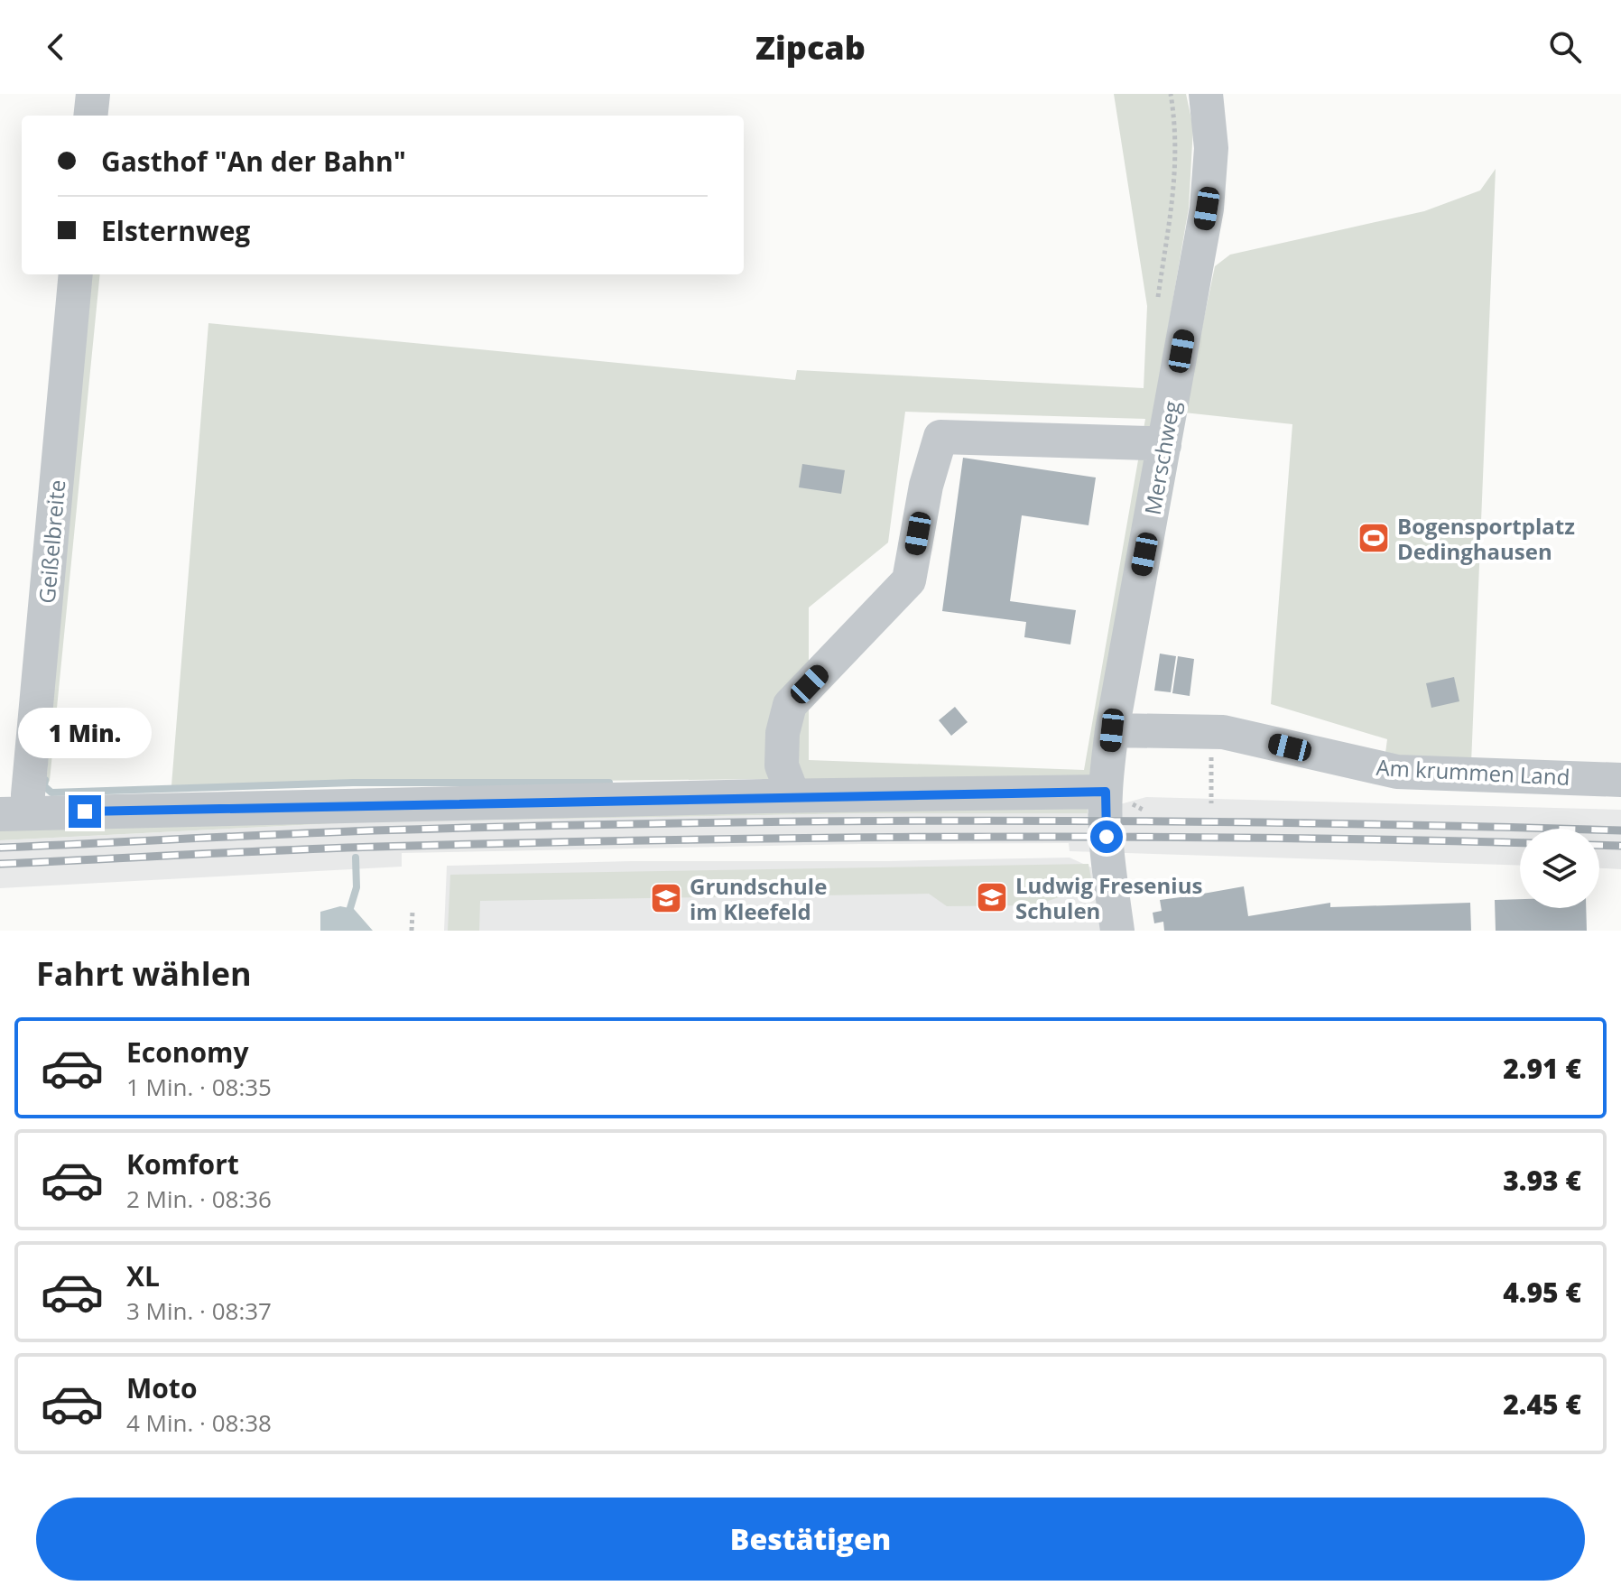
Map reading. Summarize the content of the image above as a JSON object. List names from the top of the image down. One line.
{"streets":{"street":["Merschweg","Geißelbreite","Am krummen Land"]},"crossings":[["Merschweg","Am krummen Land"]],"places":{"sports":["Bogensportplatz Dedinghausen"],"school or university":["Ludwig Fresenius Schulen","Grundschule im Kleefeld"]},"page":{"header":"Zipcab","banner":["Gasthof \"An der Bahn\"","Elsternweg"],"bubble":"1 Min.","heading":"Fahrt wählen","list":[{"name":"Economy","note":"1 Min. · 08:35","value":"2.91 €"},{"name":"Komfort","note":"2 Min. · 08:36","value":"3.93 €"},{"name":"XL","note":"3 Min. · 08:37","value":"4.95 €"},{"name":"Moto","note":"4 Min. · 08:38","value":"2.45 €"}],"buttons":"Bestätigen"}}
